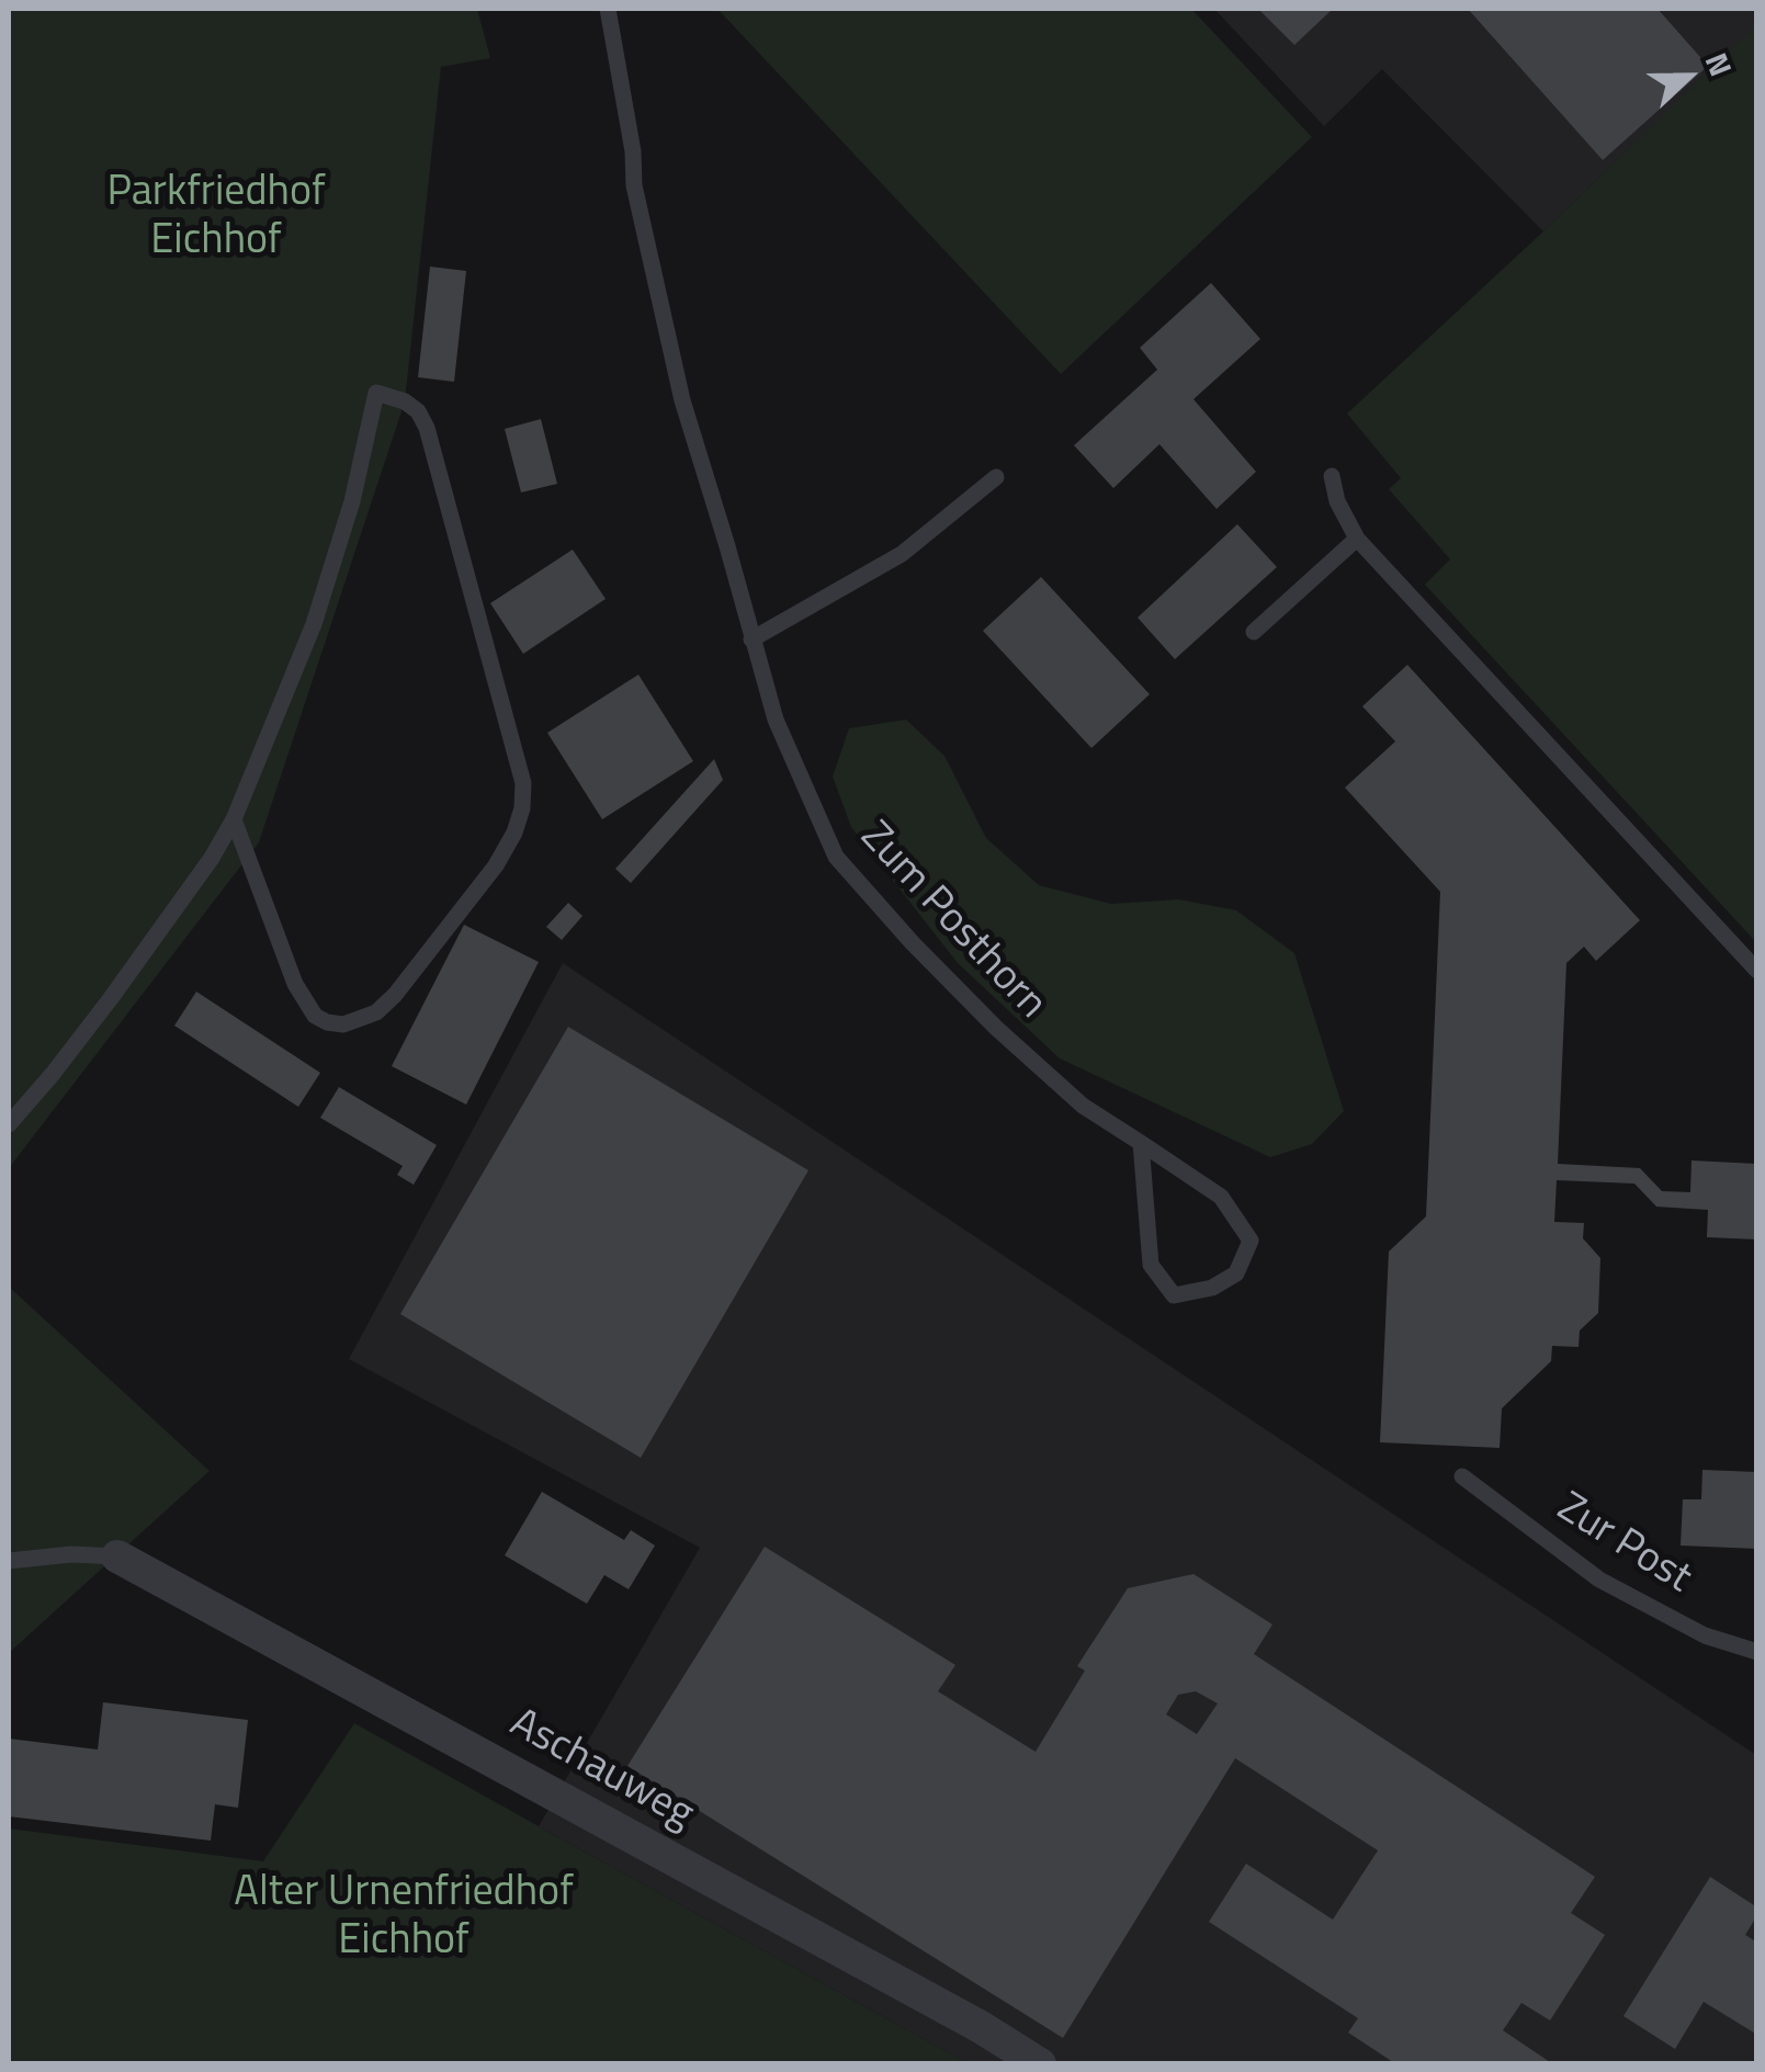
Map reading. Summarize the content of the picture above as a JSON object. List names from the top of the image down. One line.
{"streets":{"street":["Aschauweg"],"lane":["Zum Posthorn","Zur Post"]},"parks":["Parkfriedhof Eichhof","Alter Urnenfriedhof Eichhof"],"north":"right"}
